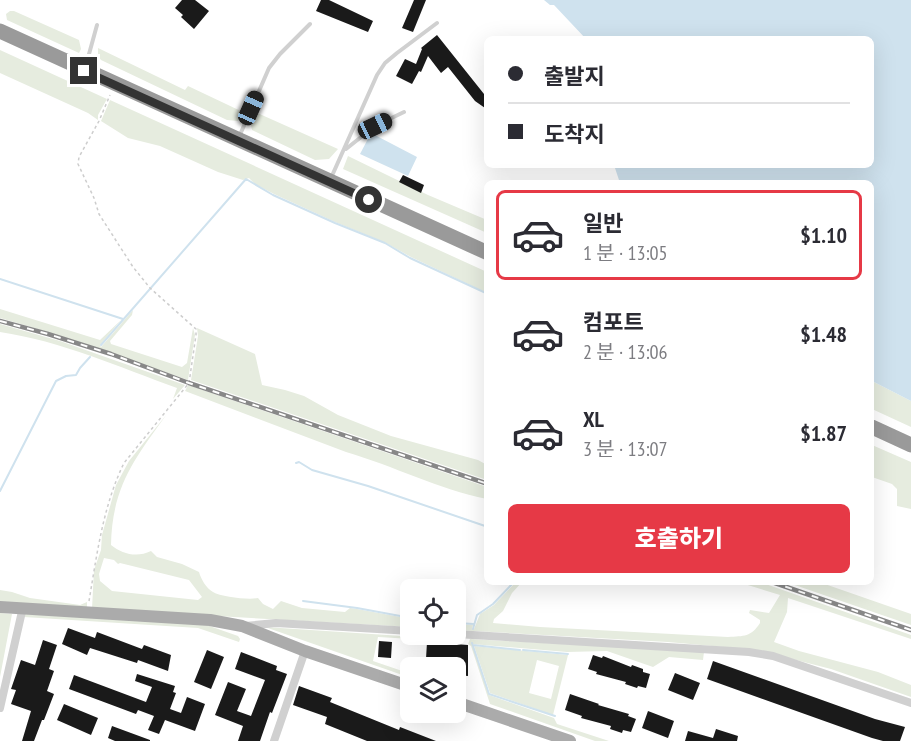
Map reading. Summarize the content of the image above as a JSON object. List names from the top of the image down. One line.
{"page":{"banner":["출발지","도착지"],"list":[{"name":"일반","note":"1 분 · 13:05","value":"$1.10"},{"name":"컴포트","note":"2 분 · 13:06","value":"$1.48"},{"name":"XL","note":"3 분 · 13:07","value":"$1.87"}],"buttons":"호출하기"}}
